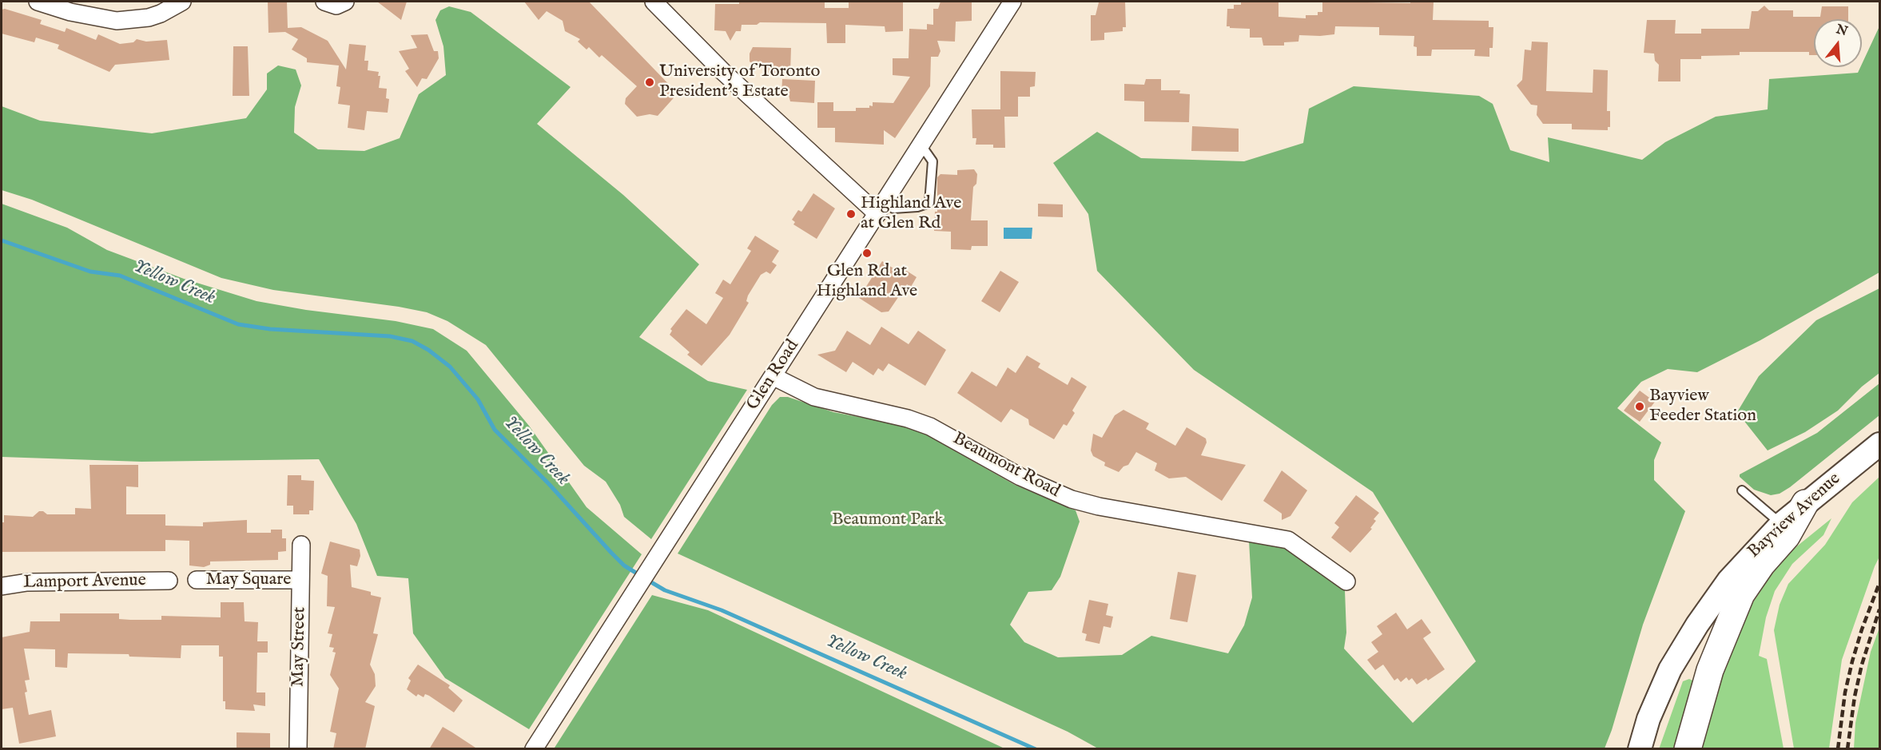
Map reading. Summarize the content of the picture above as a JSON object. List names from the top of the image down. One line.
{"streets":{"main road":["Bayview Avenue"],"street":["Glen Road","Beaumont Road","May Square","Lamport Avenue","May Street"]},"crossings":[["Glen Road","Beaumont Road"],["May Square","May Street"]],"water":["Yellow Creek"],"parks":["Beaumont Park"],"places":["University of Toronto President's Estate","Highland Ave at Glen Rd","Glen Rd at Highland Ave","Bayview Feeder Station"],"north":"top"}
